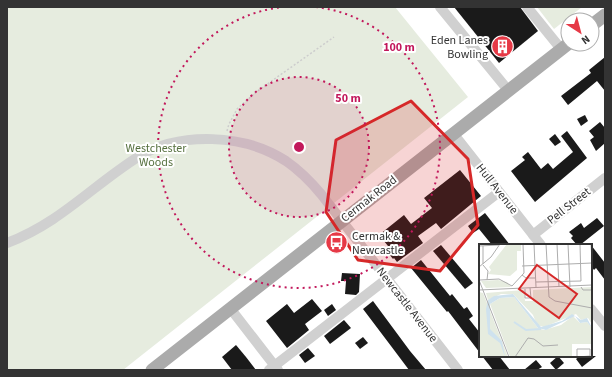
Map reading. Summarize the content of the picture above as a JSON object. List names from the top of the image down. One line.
{"streets":{"main road":["Cermak Road"],"street":["Hull Avenue","Pell Street","Newcastle Avenue"]},"crossings":[["Hull Avenue","Cermak Road"],["Hull Avenue","Pell Street"],["Cermak Road","Newcastle Avenue"]],"parks":["Westchester Woods"],"places":{"building":["Eden Lanes Bowling"],"bus stop":["Cermak & Newcastle"]},"north":"bottom right","rings":["100 m","50 m"]}
